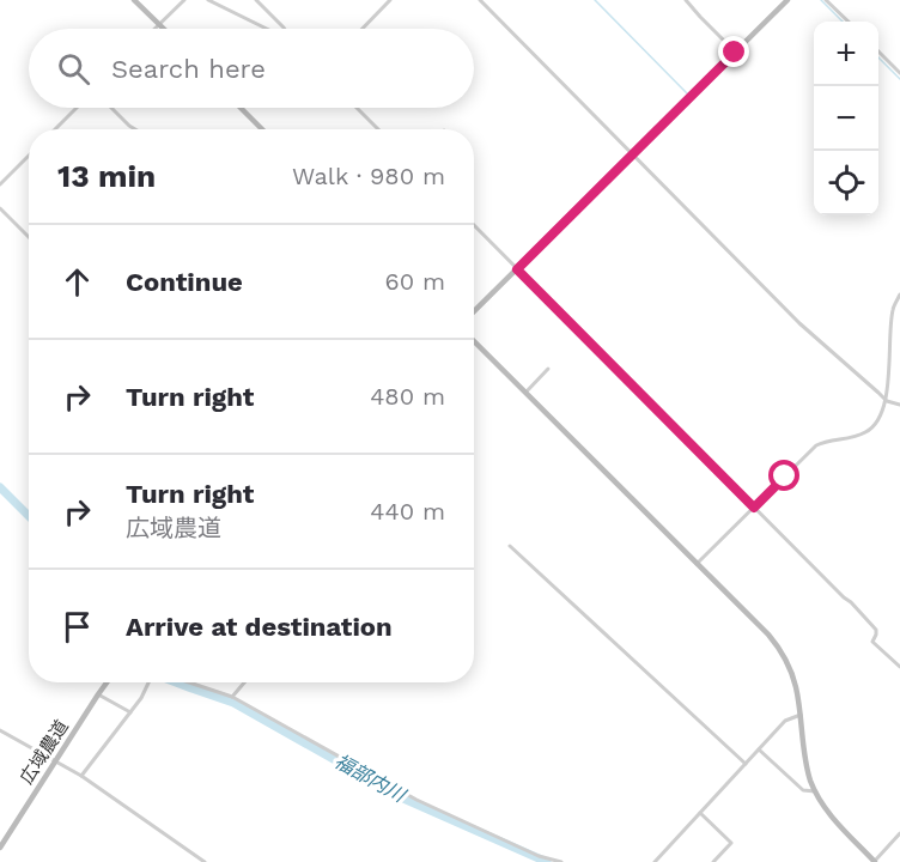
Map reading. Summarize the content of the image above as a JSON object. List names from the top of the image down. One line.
{"streets":{"street":["広域農道"]},"water":["福部内川"],"page":{"map_buttons":["+","−"],"search":"Search here","heading":["13 min","Walk · 980 m"],"list":[["Continue","60 m"],["Turn right","480 m"],["Turn right","広域農道","440 m"],"Arrive at destination"]}}
